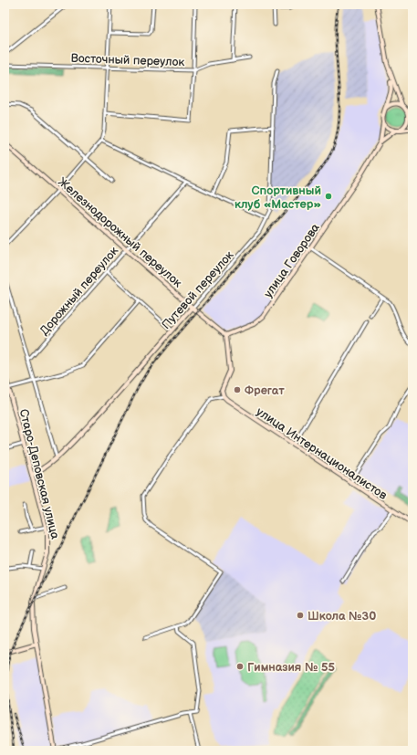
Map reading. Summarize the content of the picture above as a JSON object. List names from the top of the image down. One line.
{"streets":{"street":["Восточный переулок","Железнодорожный переулок","улица Говорова","Путевой переулок","Дорожный переулок","улица Интернационалистов","Старо-Деповская улица"]},"crossings":[["Железнодорожный переулок","улица Говорова"],["Железнодорожный переулок","Путевой переулок"],["Железнодорожный переулок","Дорожный переулок"],["Путевой переулок","Старо-Деповская улица"]],"places":["Спортивный клуб «Мастер»","Фрегат","Школа №30","Гимназия № 55"]}
